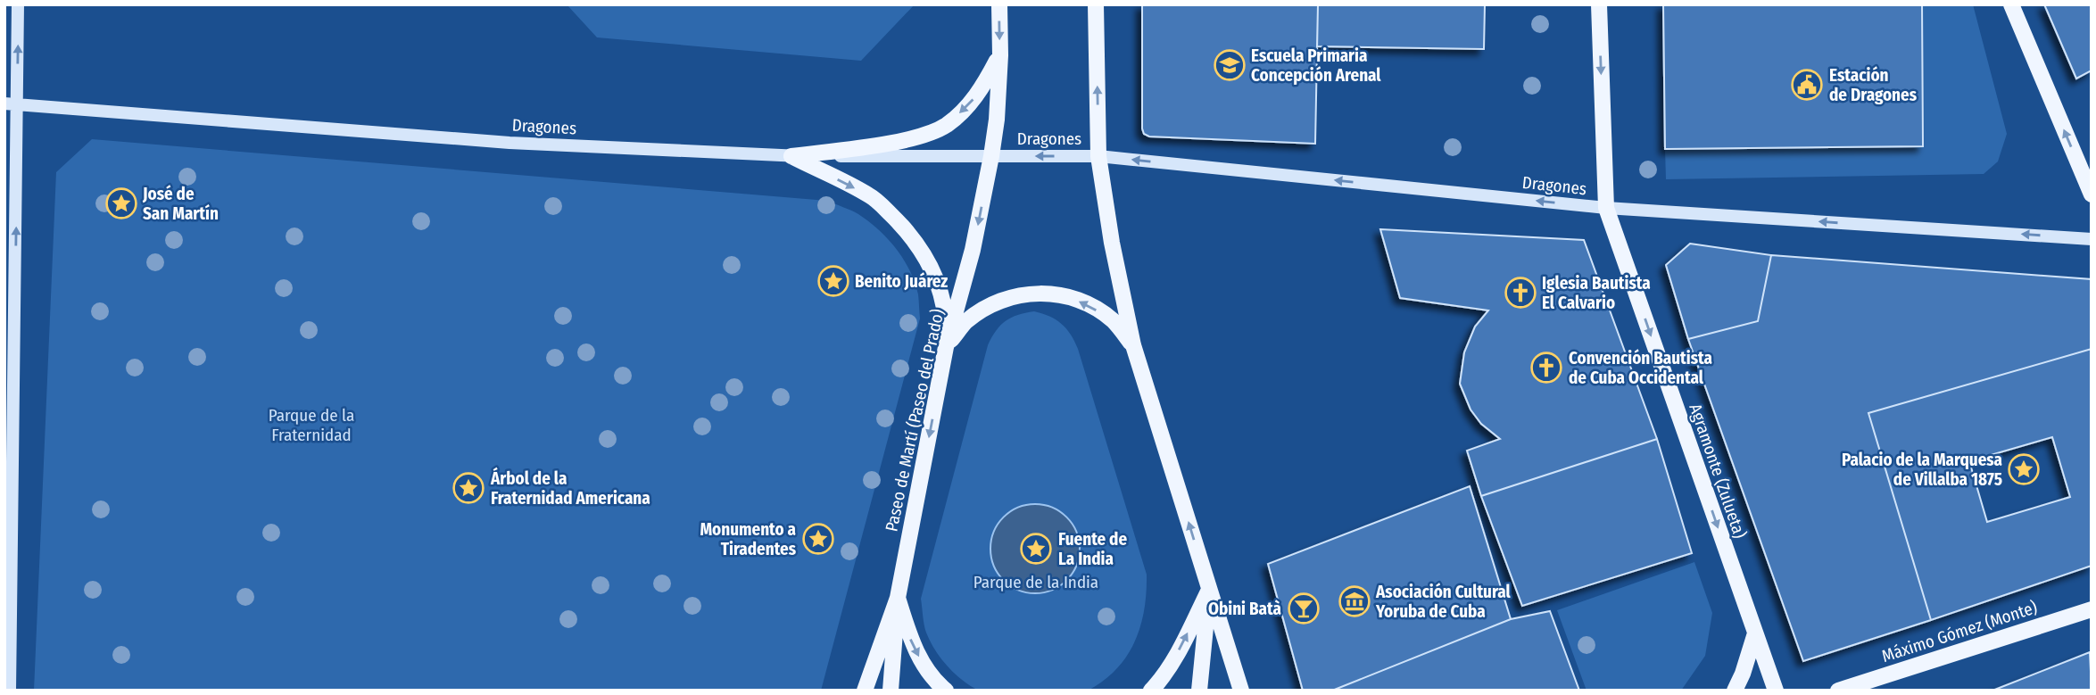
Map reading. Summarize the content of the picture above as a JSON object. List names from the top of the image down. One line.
{"streets":{"main road":["Dragones","Paseo de Martí (Paseo del Prado)","Agramonte (Zulueta)","Máximo Gómez (Monte)"]},"crossings":[["Dragones","Paseo de Martí (Paseo del Prado)"],["Dragones","Agramonte (Zulueta)"]],"one_way":["Dragones","Paseo de Martí (Paseo del Prado)","Agramonte (Zulueta)"],"parks":["Parque de la Fraternidad","Parque de la India"],"places":{"school or university":["Escuela Primaria Concepción Arenal"],"public building":["Estación de Dragones"],"place":["José de San Martín","Benito Juárez","Palacio de la Marquesa de Villalba 1875","Árbol de la Fraternidad Americana","Monumento a Tiradentes","Fuente de La India"],"church":["Iglesia Bautista El Calvario","Convención Bautista de Cuba Occidental"],"museum":["Asociación Cultural Yoruba de Cuba"],"bar":["Obini Batà"]}}
